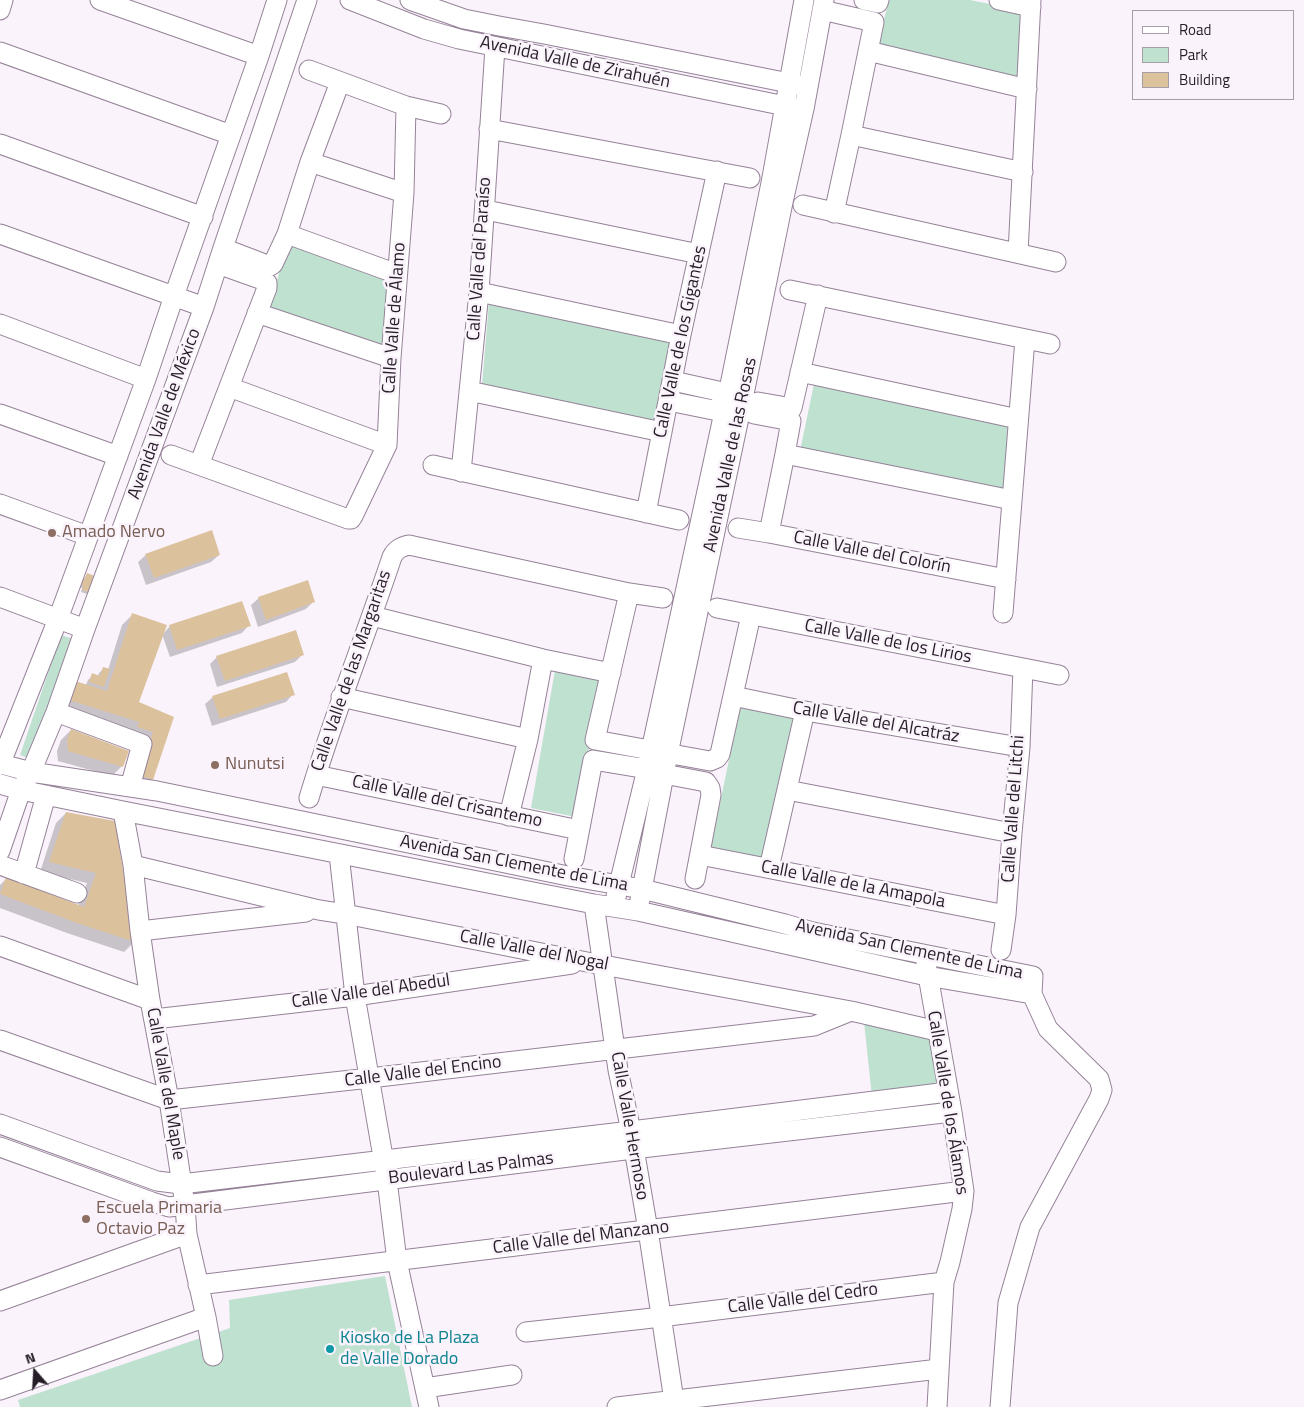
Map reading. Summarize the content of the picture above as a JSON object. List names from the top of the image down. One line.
{"streets":{"street":["Avenida Valle de Zirahuén","Calle Valle del Paraíso","Calle Valle de Álamo","Calle Valle de los Gigantes","Avenida Valle de México","Avenida Valle de las Rosas","Calle Valle del Colorín","Calle Valle de los Lirios","Calle Valle de las Margaritas","Calle Valle del Alcatráz","Calle Valle del Crisantemo","Calle Valle del Litchi","Avenida San Clemente de Lima","Calle Valle de la Amapola","Calle Valle del Nogal","Calle Valle del Abedul","Calle Valle del Encino","Calle Valle del Maple","Calle Valle de los Álamos","Calle Valle Hermoso","Boulevard Las Palmas","Calle Valle del Manzano","Calle Valle del Cedro"]},"crossings":[["Avenida Valle de Zirahuén","Calle Valle del Paraíso"],["Avenida Valle de Zirahuén","Avenida Valle de las Rosas"],["Avenida Valle de México","Avenida San Clemente de Lima"],["Avenida Valle de las Rosas","Avenida San Clemente de Lima"],["Calle Valle de los Lirios","Calle Valle del Litchi"],["Calle Valle de las Margaritas","Calle Valle del Crisantemo"],["Calle Valle del Alcatráz","Calle Valle del Litchi"],["Calle Valle del Litchi","Calle Valle de la Amapola"],["Avenida San Clemente de Lima","Calle Valle del Maple"],["Avenida San Clemente de Lima","Calle Valle de los Álamos"],["Avenida San Clemente de Lima","Calle Valle Hermoso"],["Calle Valle del Nogal","Calle Valle del Abedul"],["Calle Valle del Nogal","Calle Valle del Encino"],["Calle Valle del Nogal","Calle Valle del Maple"],["Calle Valle del Nogal","Calle Valle de los Álamos"],["Calle Valle del Nogal","Calle Valle Hermoso"],["Calle Valle del Abedul","Calle Valle del Maple"],["Calle Valle del Abedul","Calle Valle Hermoso"],["Calle Valle del Encino","Calle Valle del Maple"],["Calle Valle del Encino","Calle Valle Hermoso"],["Calle Valle del Maple","Boulevard Las Palmas"],["Calle Valle del Maple","Calle Valle del Manzano"],["Calle Valle de los Álamos","Boulevard Las Palmas"],["Calle Valle de los Álamos","Calle Valle del Manzano"],["Calle Valle de los Álamos","Calle Valle del Cedro"],["Calle Valle Hermoso","Boulevard Las Palmas"],["Calle Valle Hermoso","Calle Valle del Manzano"],["Calle Valle Hermoso","Calle Valle del Cedro"]],"places":["Amado Nervo","Nunutsi","Escuela Primaria Octavio Paz","Kiosko de La Plaza de Valle Dorado"],"legend":["Road","Park","Building"],"north":"top"}
